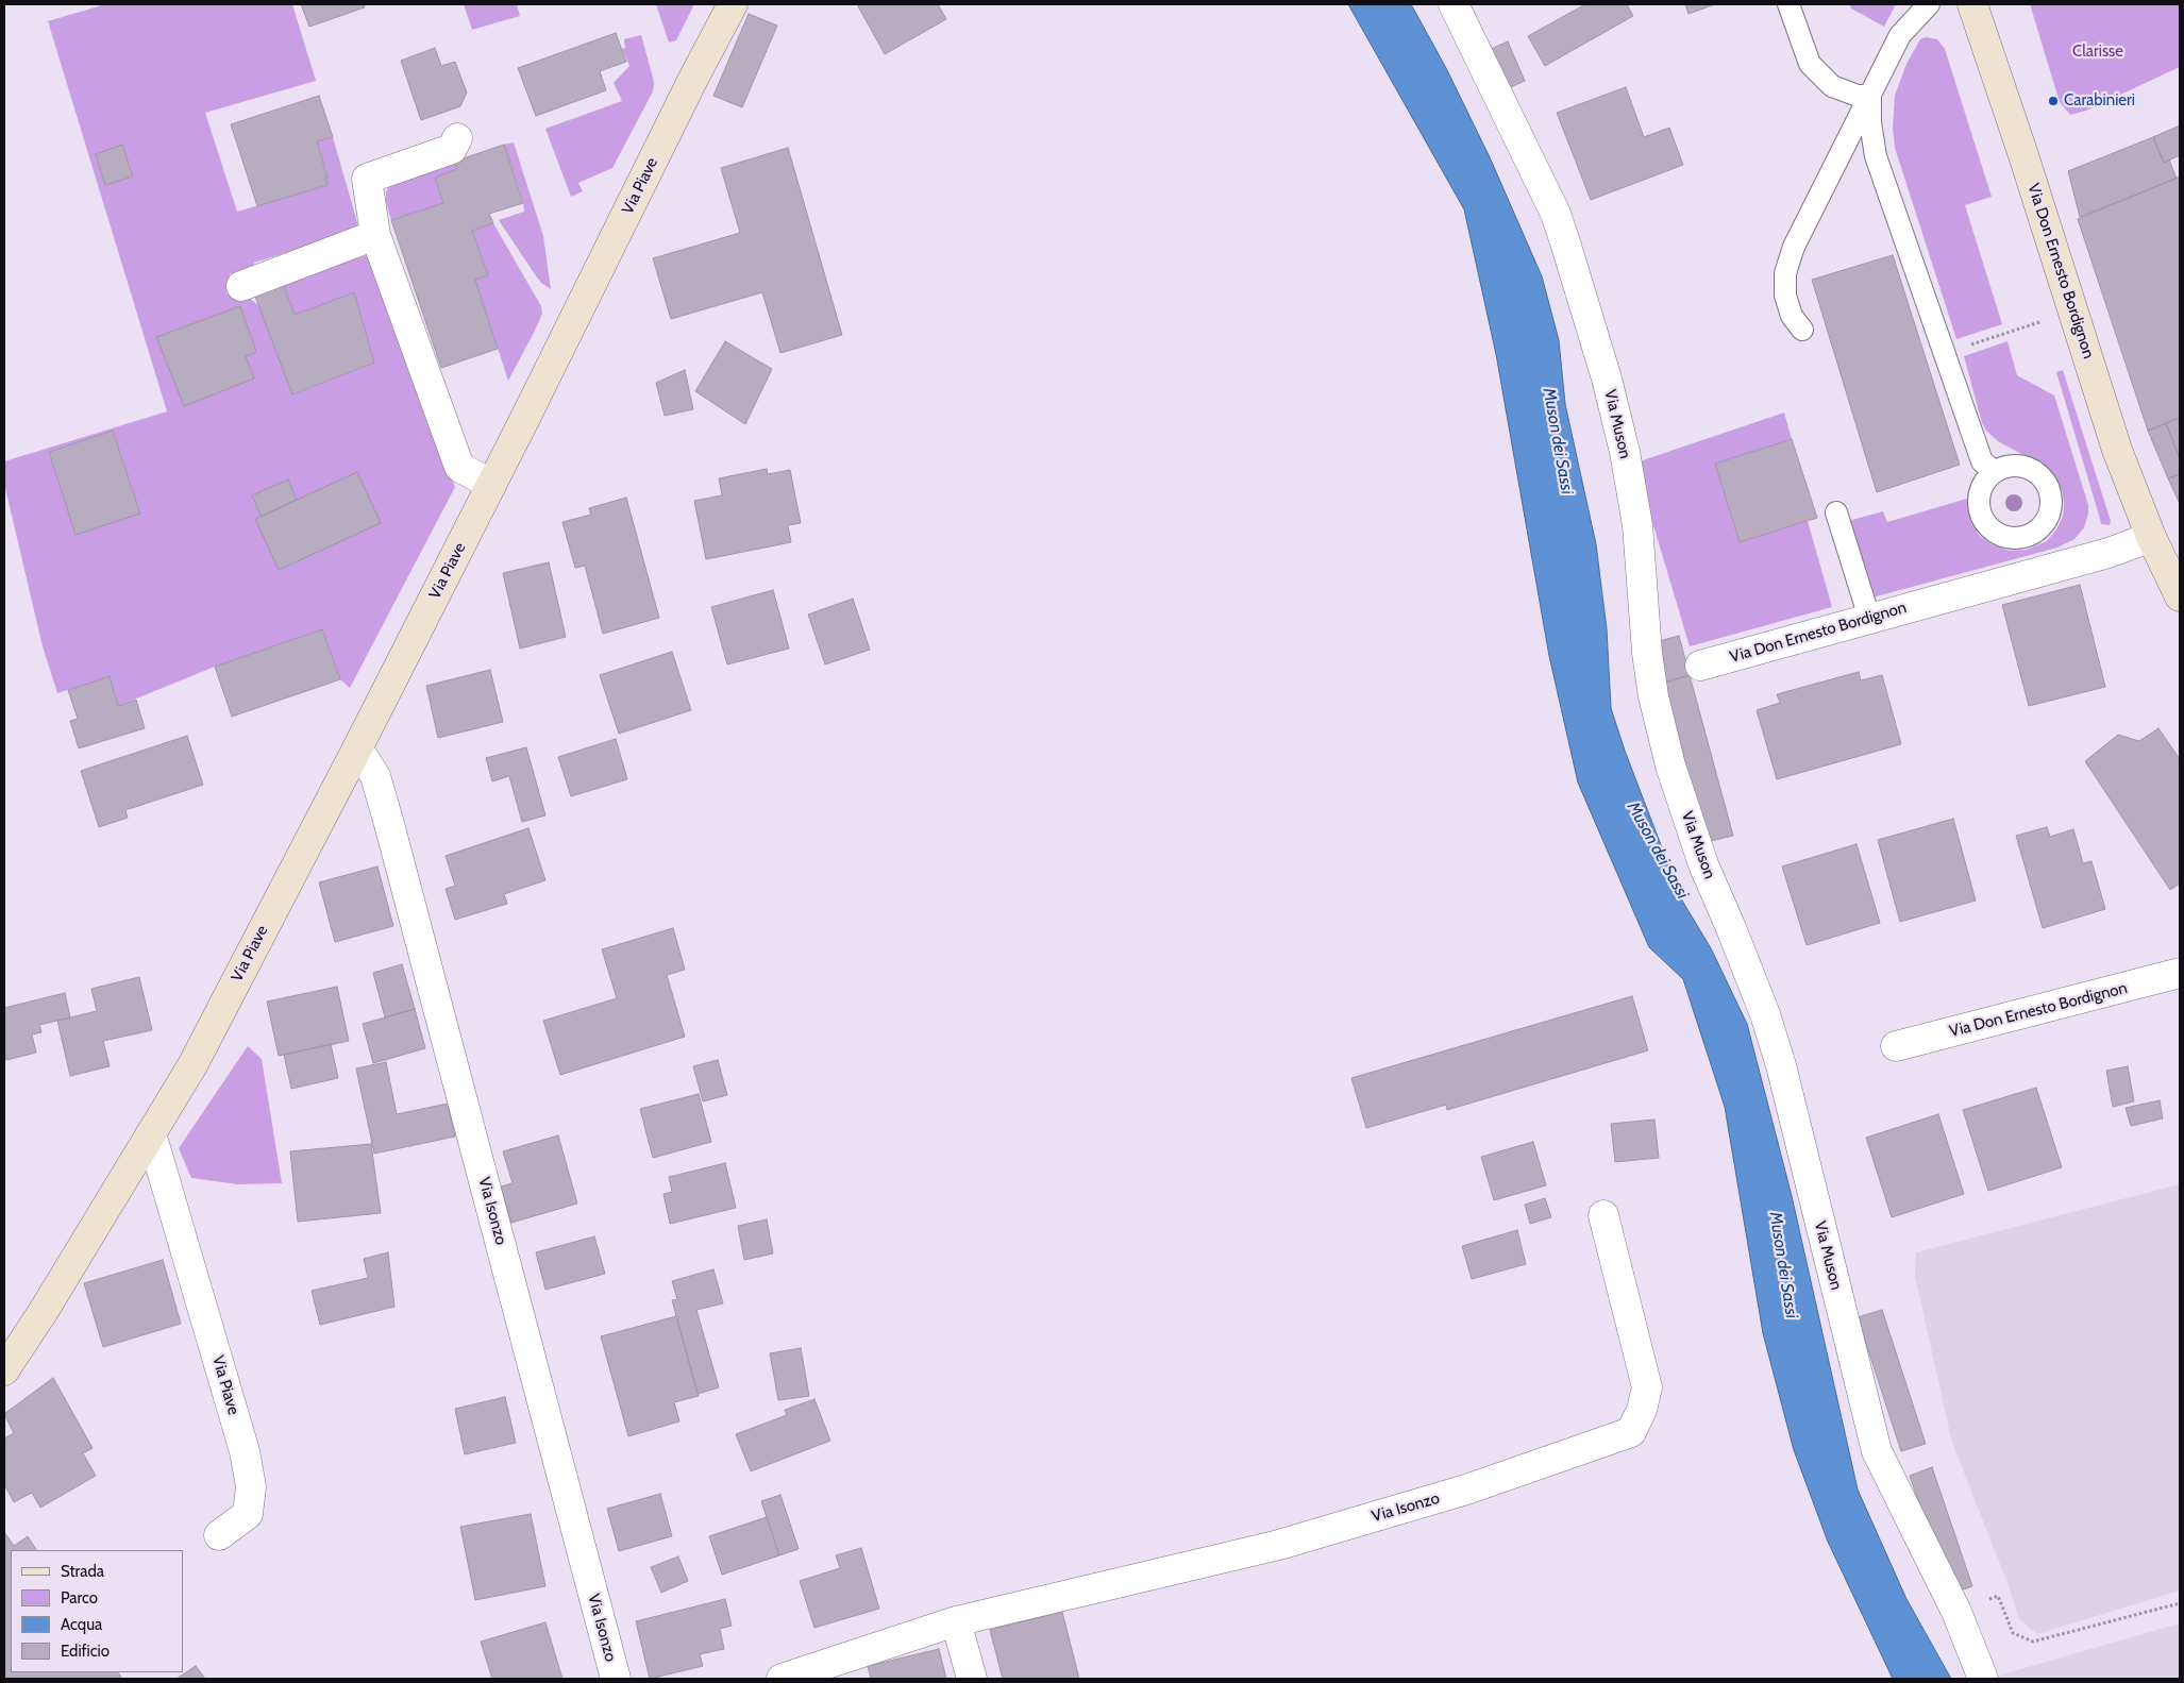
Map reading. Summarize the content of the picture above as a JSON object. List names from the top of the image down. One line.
{"streets":{"street":["Via Piave","Via Don Ernesto Bordignon","Via Muson","Via Isonzo"]},"crossings":[["Via Piave","Via Isonzo"]],"water":["Muson dei Sassi"],"parks":["Clarisse"],"places":["Carabinieri"],"legend":["Strada","Parco","Acqua","Edificio"]}
